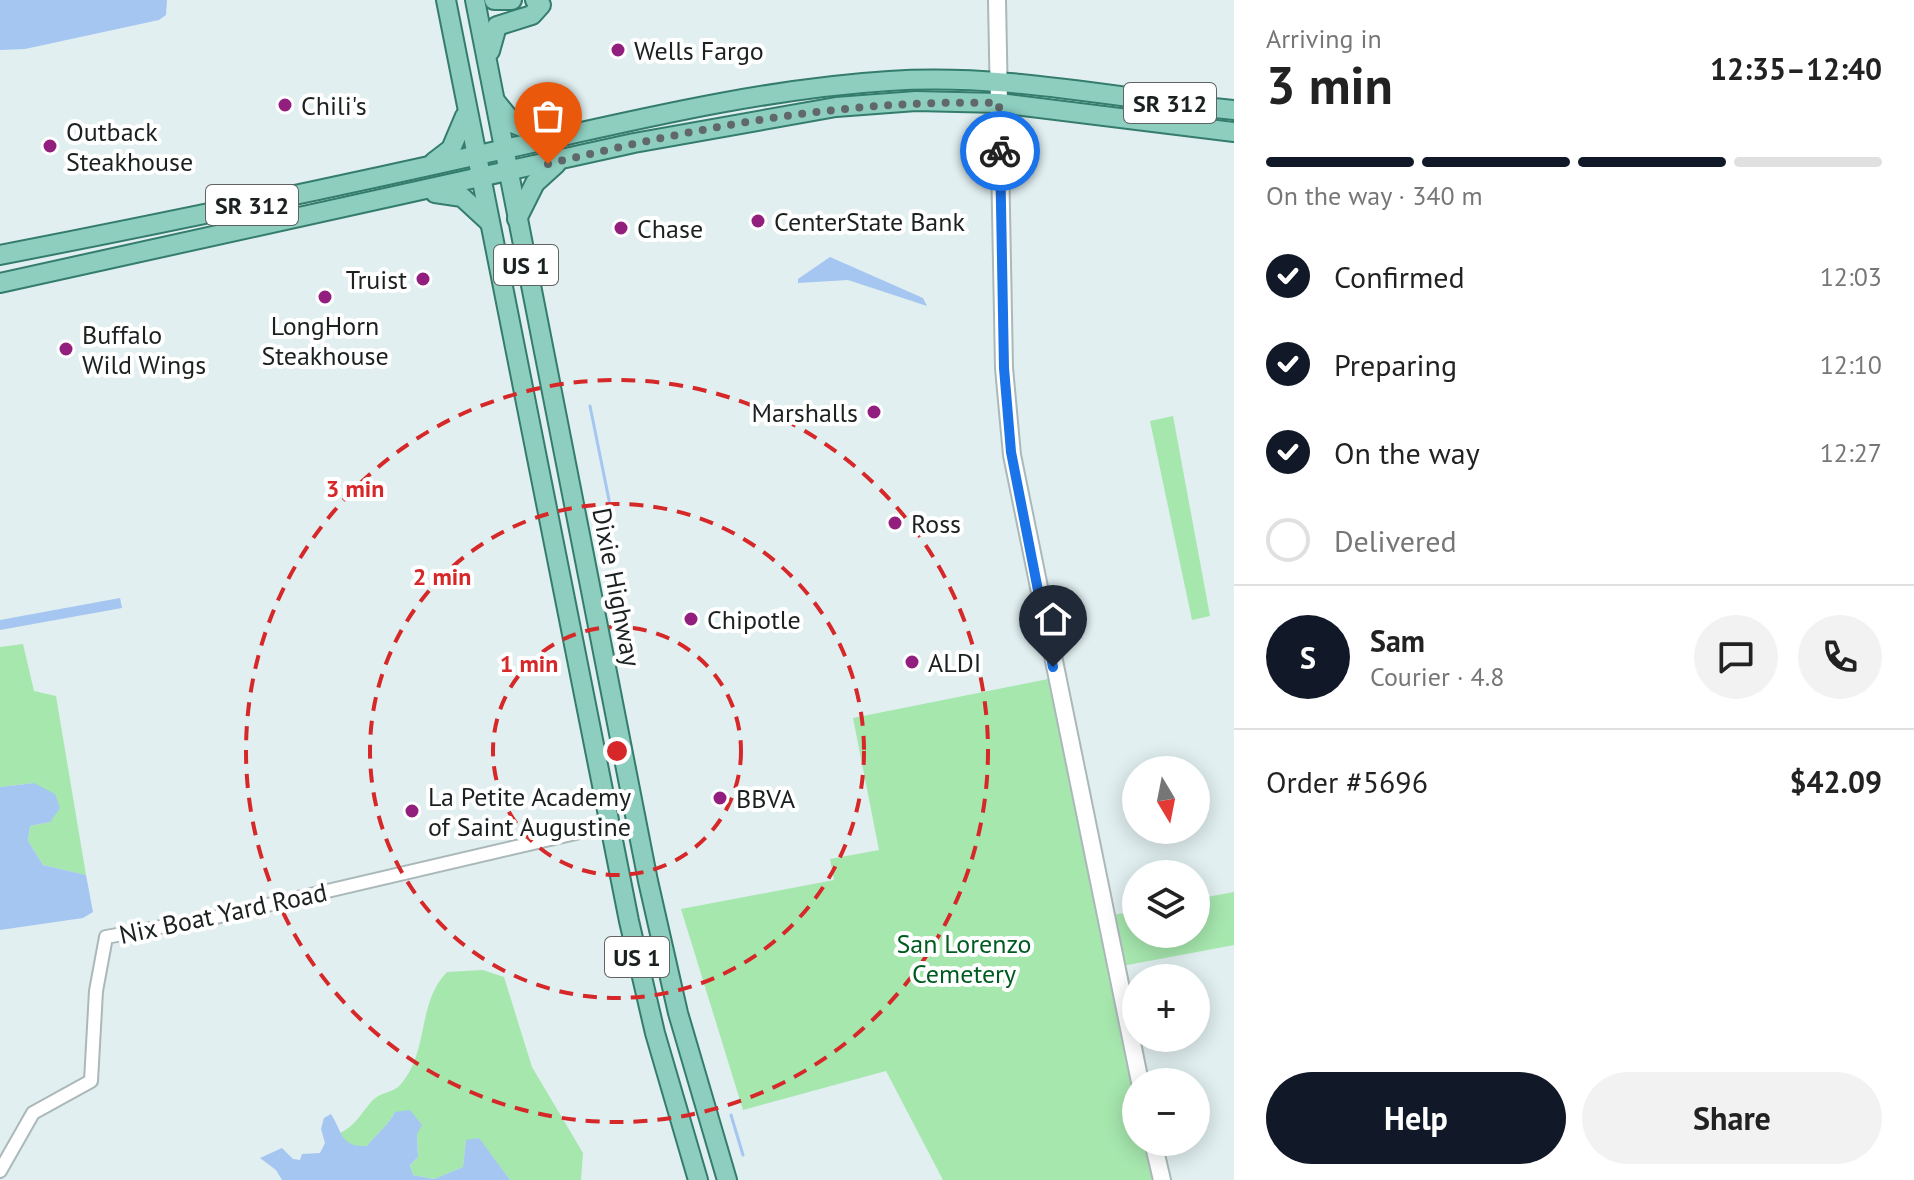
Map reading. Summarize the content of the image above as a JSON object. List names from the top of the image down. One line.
{"streets":{"main road":["SR 312","US 1","Dixie Highway"],"street":["Nix Boat Yard Road"]},"crossings":[["SR 312","Dixie Highway"],["Dixie Highway","Nix Boat Yard Road"]],"parks":["San Lorenzo Cemetery"],"places":["Wells Fargo","Chili's","Outback Steakhouse","CenterState Bank","Chase","Truist","LongHorn Steakhouse","Buffalo Wild Wings","Marshalls","Ross","Chipotle","ALDI","BBVA","La Petite Academy of Saint Augustine"],"north":"bottom","page":{"heading":["3 min","Arriving in","12:35–12:40"],"panel":["Sam","Courier · 4.8","Order #5696","$42.09"],"bar":"On the way · 340 m","list":[["Confirmed","12:03"],["Preparing","12:10"],["On the way","12:27"],"Delivered"],"round":"S","map_buttons":["+","−"],"buttons":["Help","Share"]},"rings":["3 min","2 min","1 min"]}
